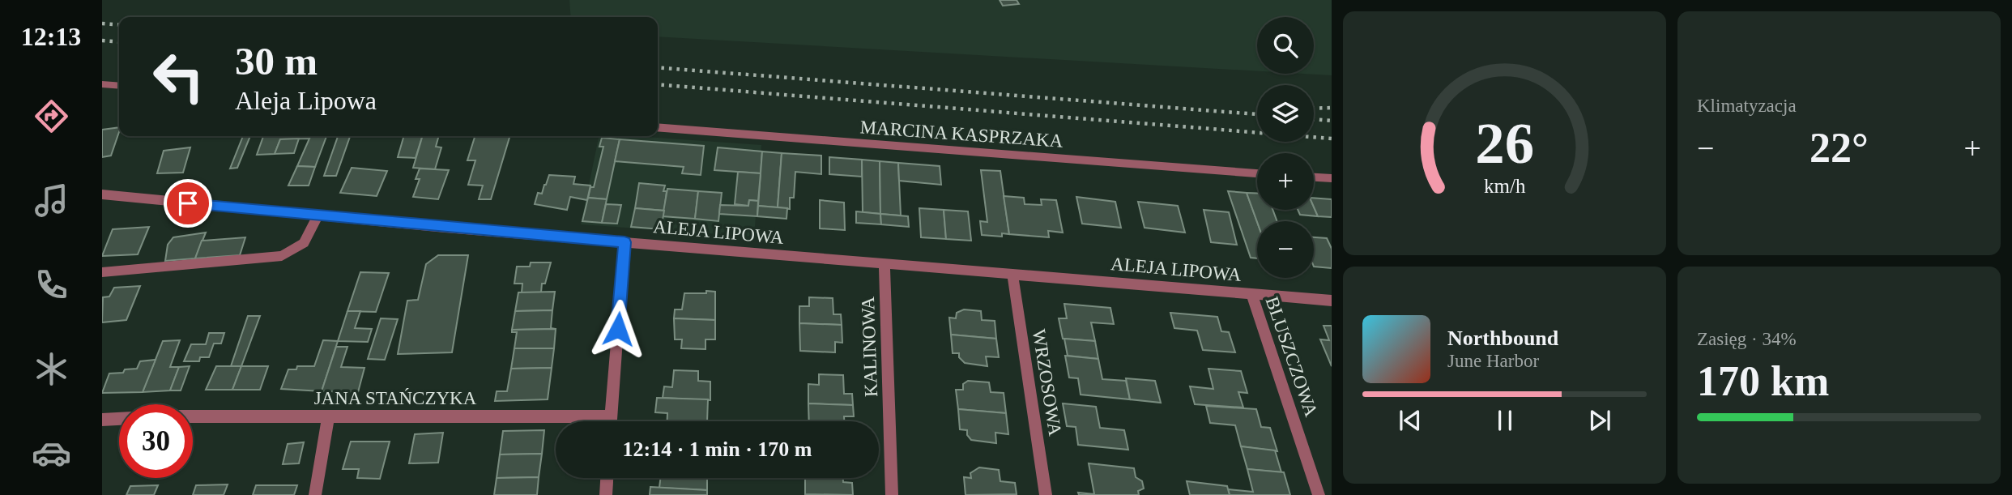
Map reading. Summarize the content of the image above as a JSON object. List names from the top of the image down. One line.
{"streets":{"street":["MARCINA KASPRZAKA","ALEJA LIPOWA","KALINOWA","BLUSZCZOWA","WRZOSOWA","JANA STAŃCZYKA"]},"crossings":[["ALEJA LIPOWA","KALINOWA"],["ALEJA LIPOWA","BLUSZCZOWA"],["ALEJA LIPOWA","WRZOSOWA"]],"page":{"tabs":"12:13","tile":["Klimatyzacja",["Zasięg · 34%","170 km"]],"map_buttons":["+","−"],"turn":["30 m","Aleja Lipowa"],"heat":["−","22°","+"],"song":["Northbound","June Harbor"],"limit":"30","trip":"12:14 · 1 min · 170 m","gauge":["26","km/h"]}}
